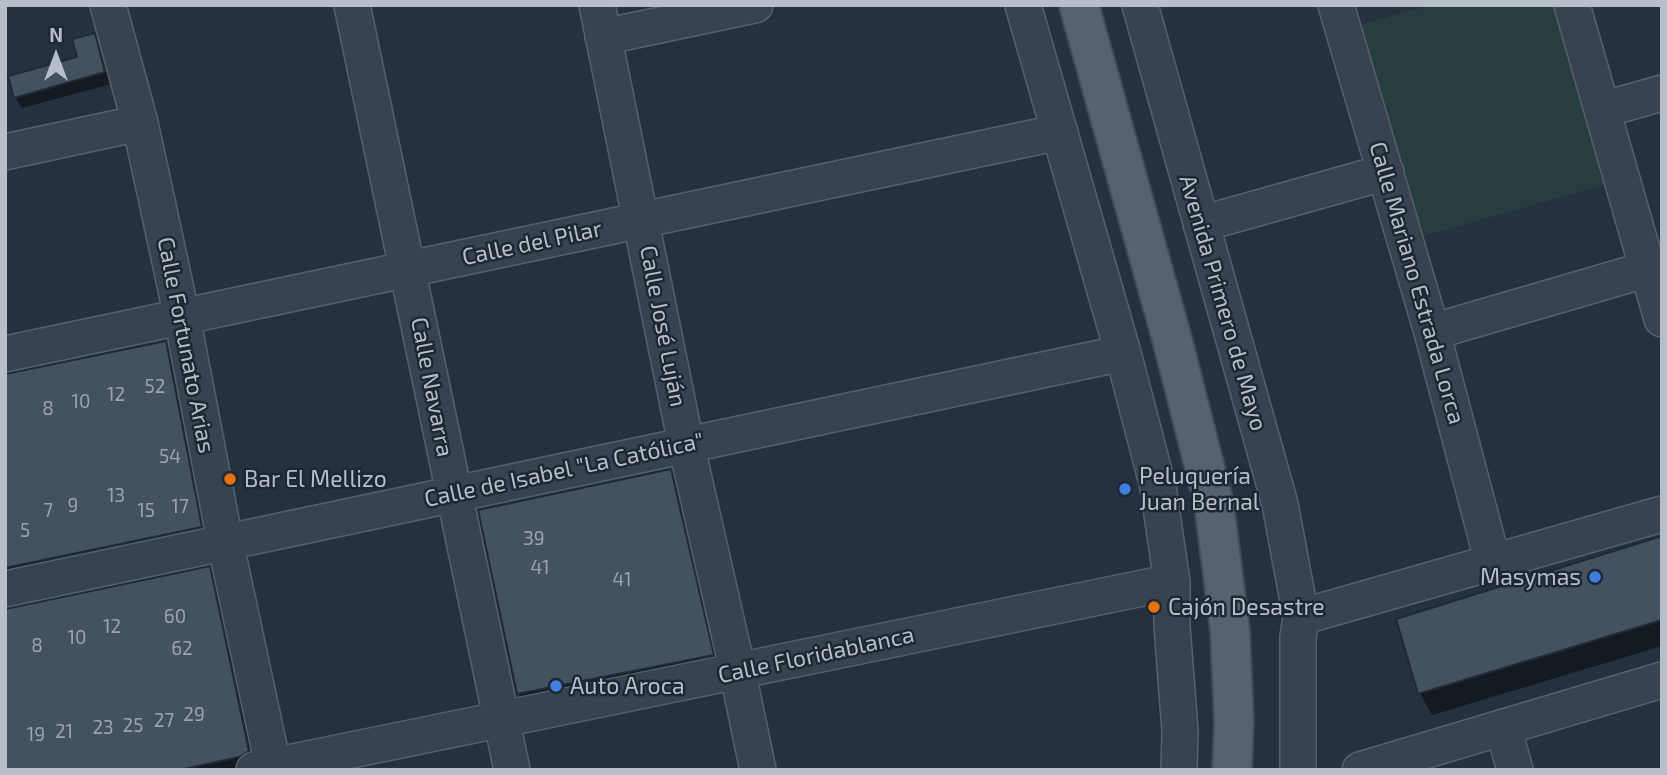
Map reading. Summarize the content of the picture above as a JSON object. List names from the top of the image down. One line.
{"streets":{"street":["Calle del Pilar","Calle Mariano Estrada Lorca","Avenida Primero de Mayo","Calle José Luján","Calle Fortunato Arias","Calle Navarra","Calle de Isabel \"La Católica\"","Calle Floridablanca"]},"crossings":[["Calle del Pilar","Calle José Luján"],["Calle del Pilar","Calle Fortunato Arias"],["Calle del Pilar","Calle Navarra"],["Calle José Luján","Calle de Isabel \"La Católica\""],["Calle José Luján","Calle Floridablanca"],["Calle Fortunato Arias","Calle de Isabel \"La Católica\""],["Calle Fortunato Arias","Calle Floridablanca"],["Calle Navarra","Calle de Isabel \"La Católica\""],["Calle Navarra","Calle Floridablanca"]],"places":["Bar El Mellizo","Peluquería Juan Bernal","Masymas","Cajón Desastre","Auto Aroca"],"house_numbers":["52","12","10","8","54","13","9","17","7","15","5","39","41","41","60","12","10","8","62","29","27","25","23","21","19"],"north":"top"}
